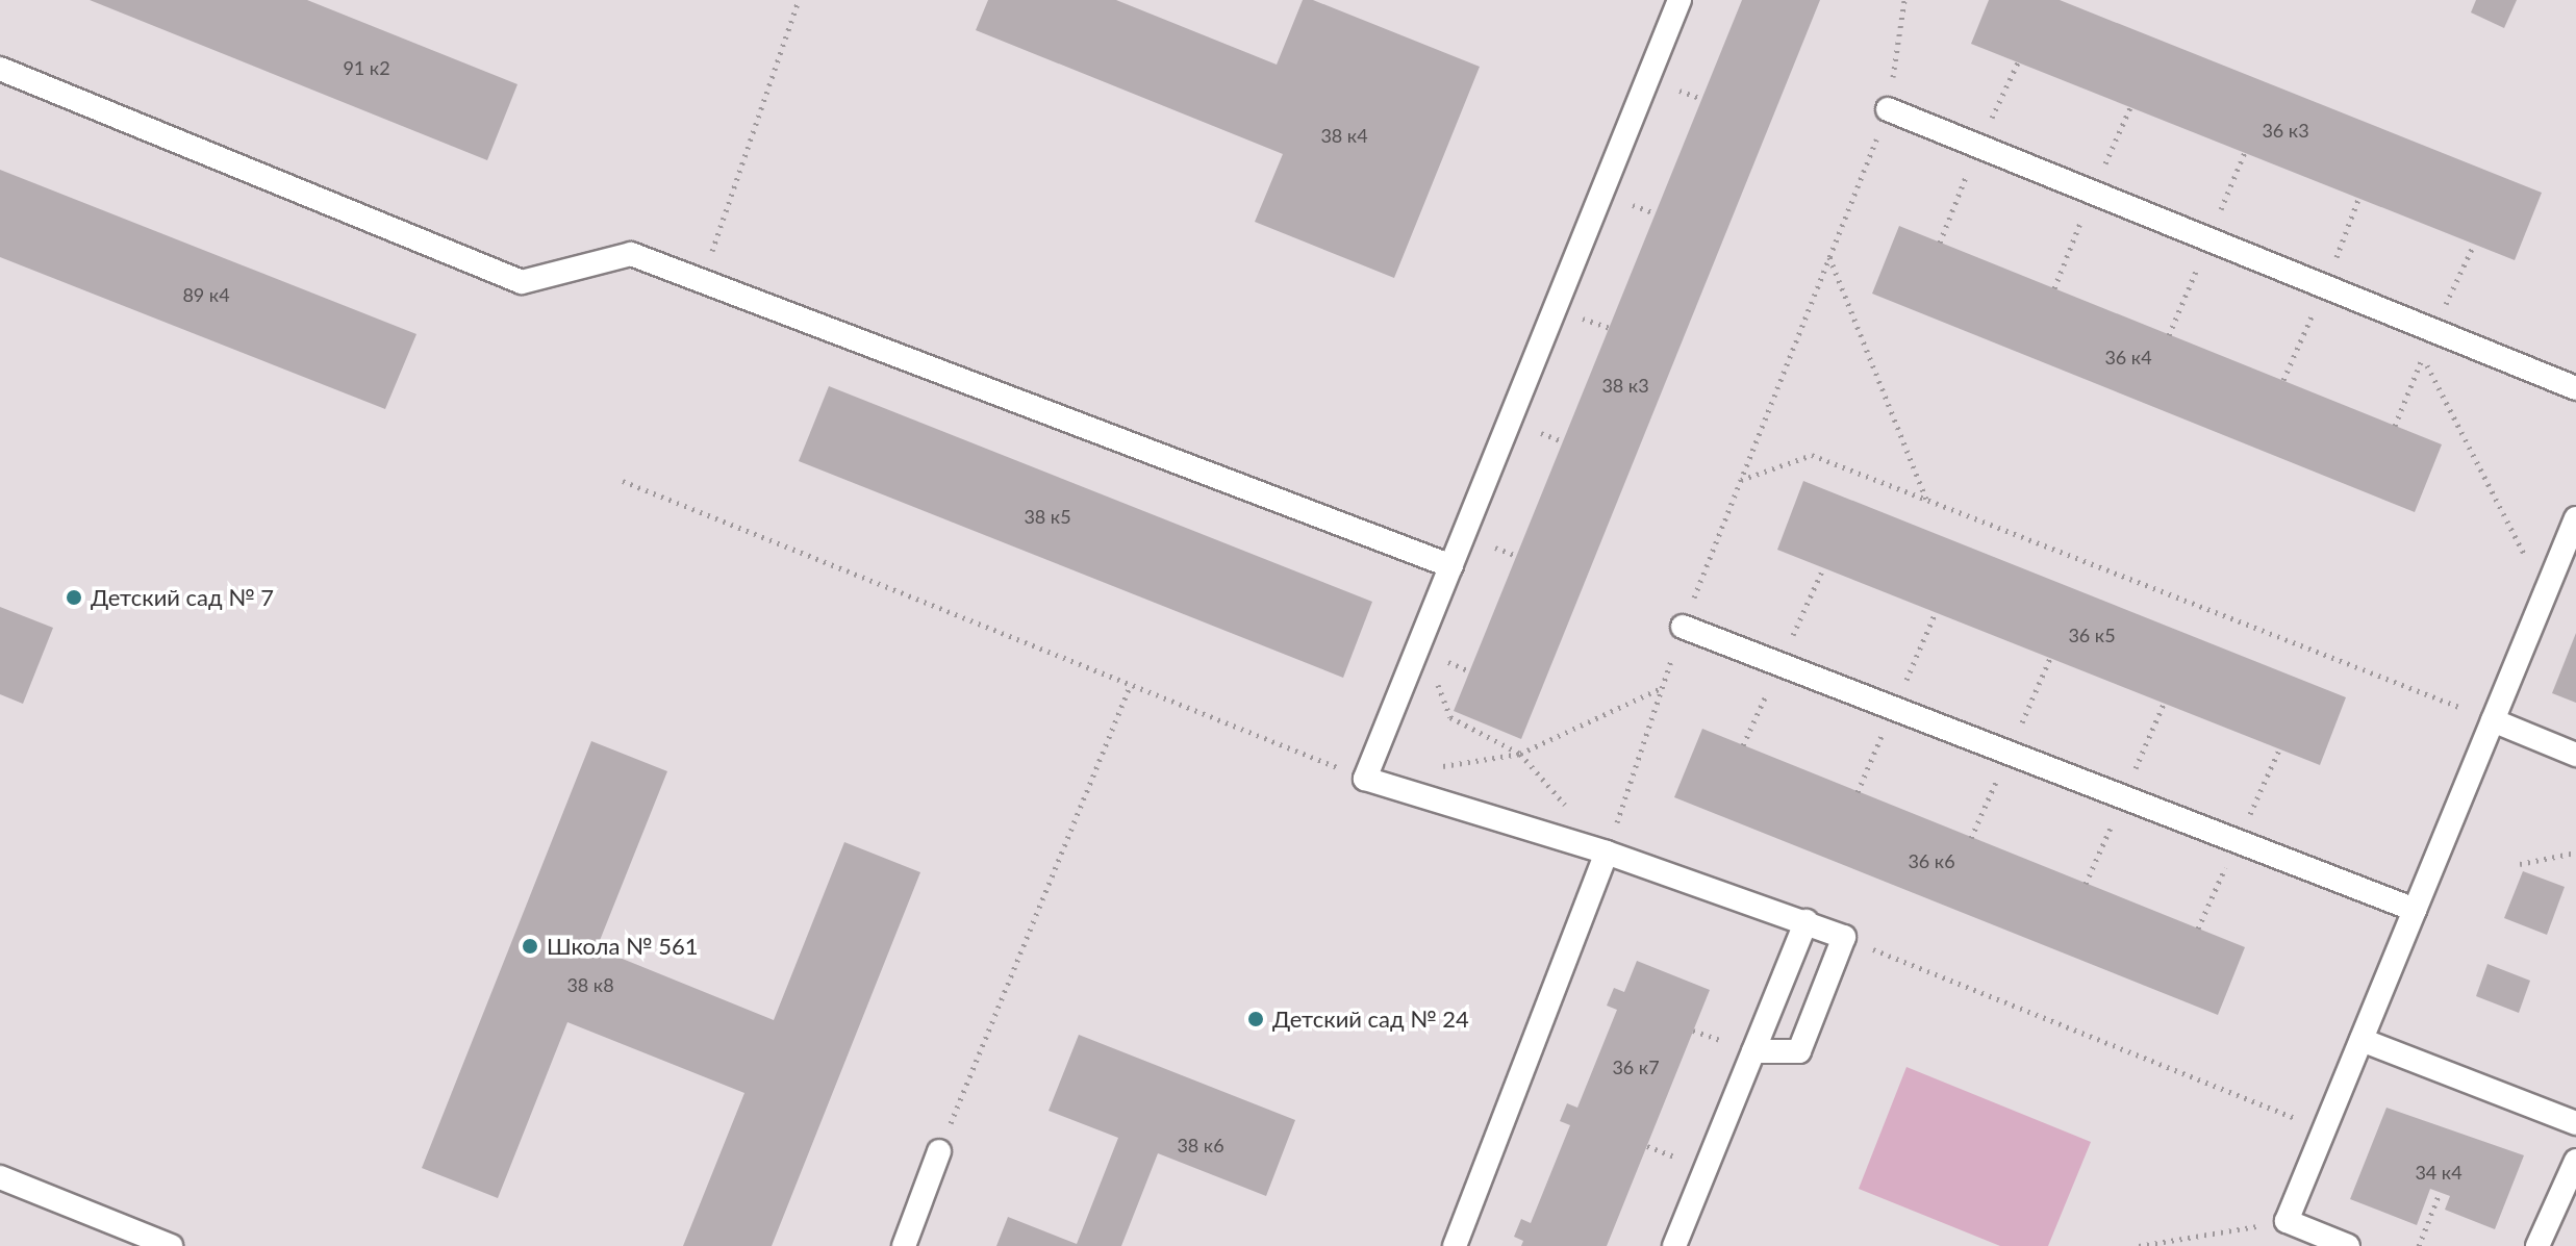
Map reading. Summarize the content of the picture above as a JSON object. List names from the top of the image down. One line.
{"places":["Детский сад № 7","Школа № 561","Детский сад № 24"],"house_numbers":["91 к2","36 к3","38 к4","89 к4","36 к4","38 к3","38 к5","36 к5","36 к6","38 к8","36 к7","38 к6","34 к4"]}
